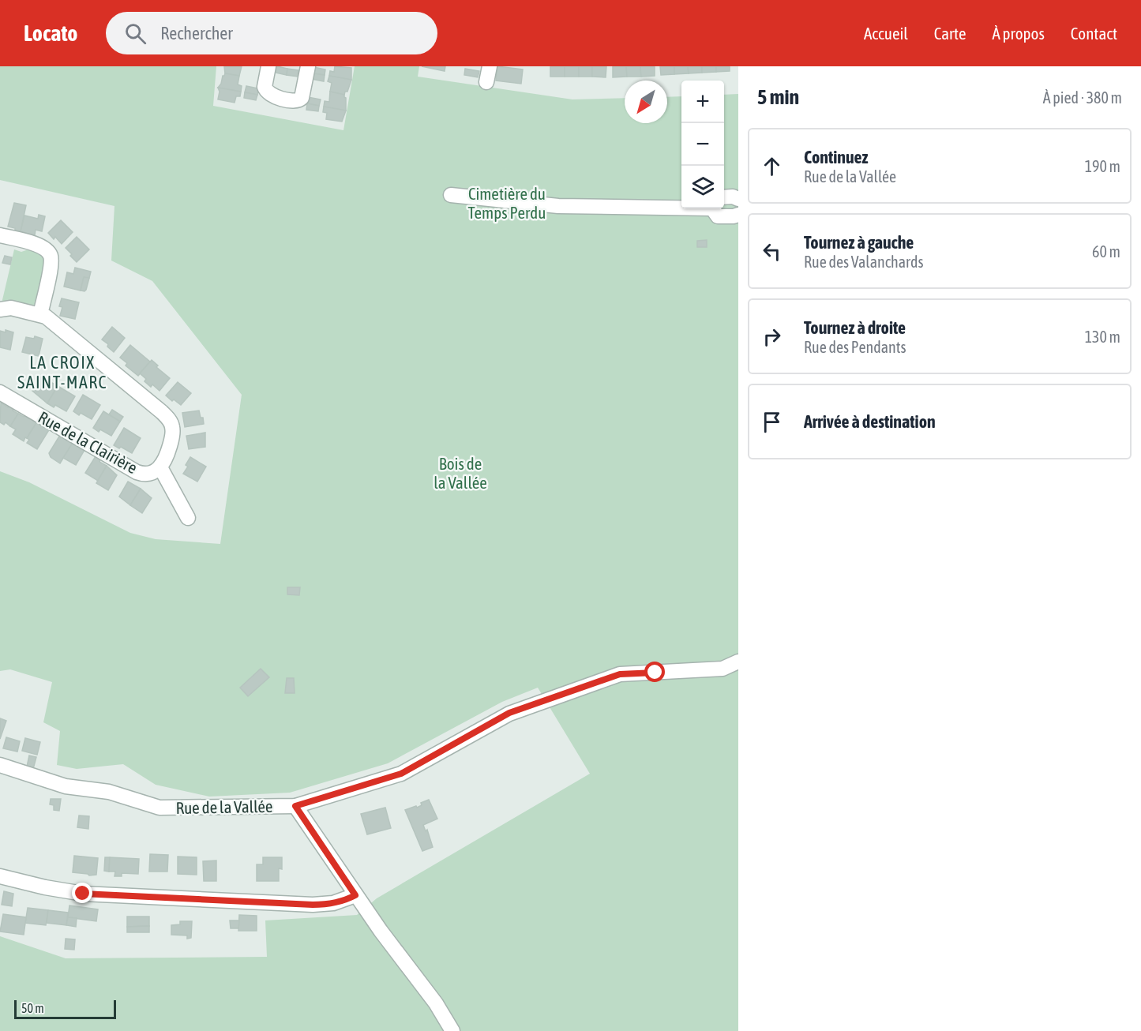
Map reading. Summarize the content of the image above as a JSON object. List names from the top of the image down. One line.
{"streets":{"street":["Rue de la Clairière","Rue de la Vallée"]},"districts":["LA CROIX SAINT-MARC"],"parks":["Cimetière du Temps Perdu","Bois de la Vallée"],"scale_bar":"50 m","north":"bottom left","page":{"header":"Locato","search":"Rechercher","nav":["Accueil","Carte","À propos","Contact"],"heading":["5 min","À pied · 380 m"],"map_buttons":["+","−"],"list":[["Continuez","Rue de la Vallée","190 m"],["Tournez à gauche","Rue des Valanchards","60 m"],["Tournez à droite","Rue des Pendants","130 m"],"Arrivée à destination"],"scale":"50 m"}}
